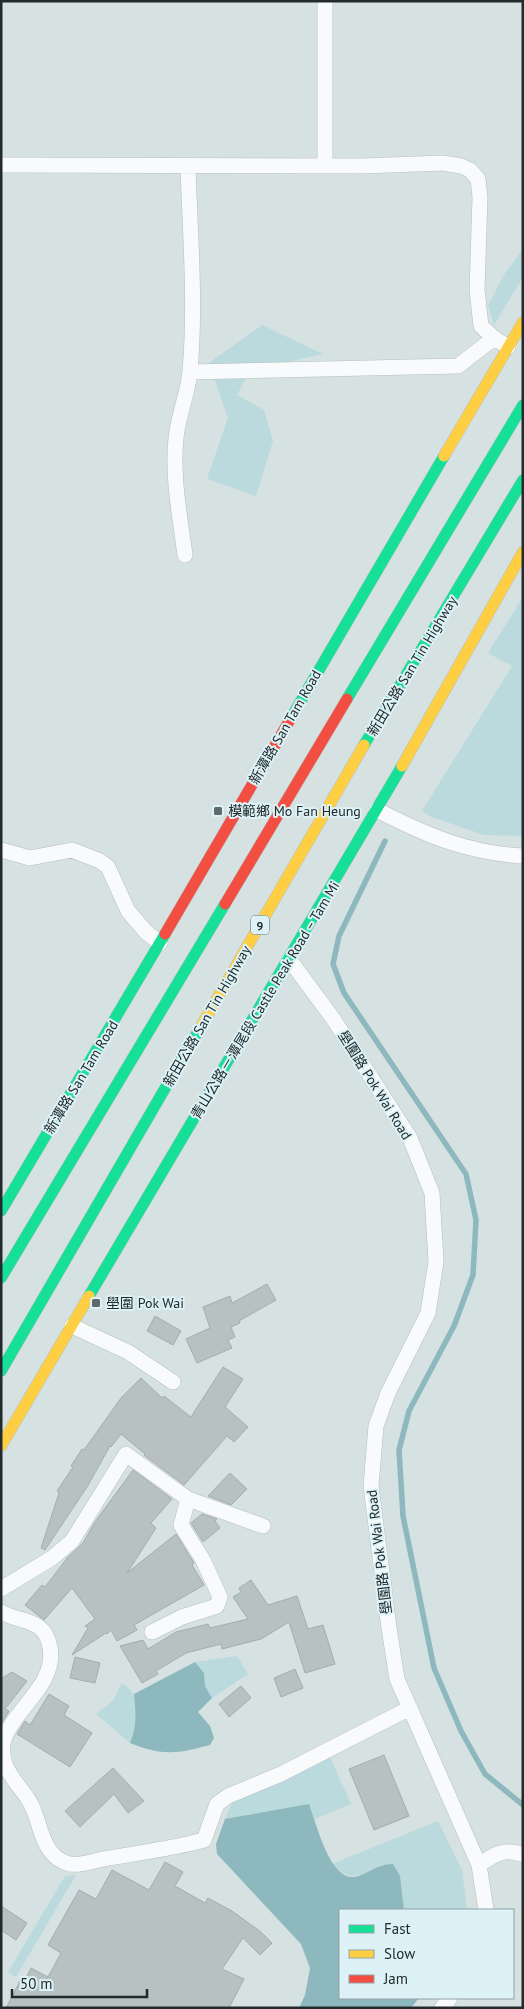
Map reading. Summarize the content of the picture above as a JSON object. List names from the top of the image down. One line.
{"streets":{"main road":["新田公路 San Tin Highway","新潭路 San Tam Road","9","青山公路－潭尾段 Castle Peak Road – Tam Mi"],"street":["壆圍路 Pok Wai Road"]},"crossings":[["青山公路－潭尾段 Castle Peak Road – Tam Mi","壆圍路 Pok Wai Road"]],"places":{"transit":["模範鄉 Mo Fan Heung","壆圍 Pok Wai"]},"legend":["Fast","Slow","Jam"],"scale_bar":"50 m"}
